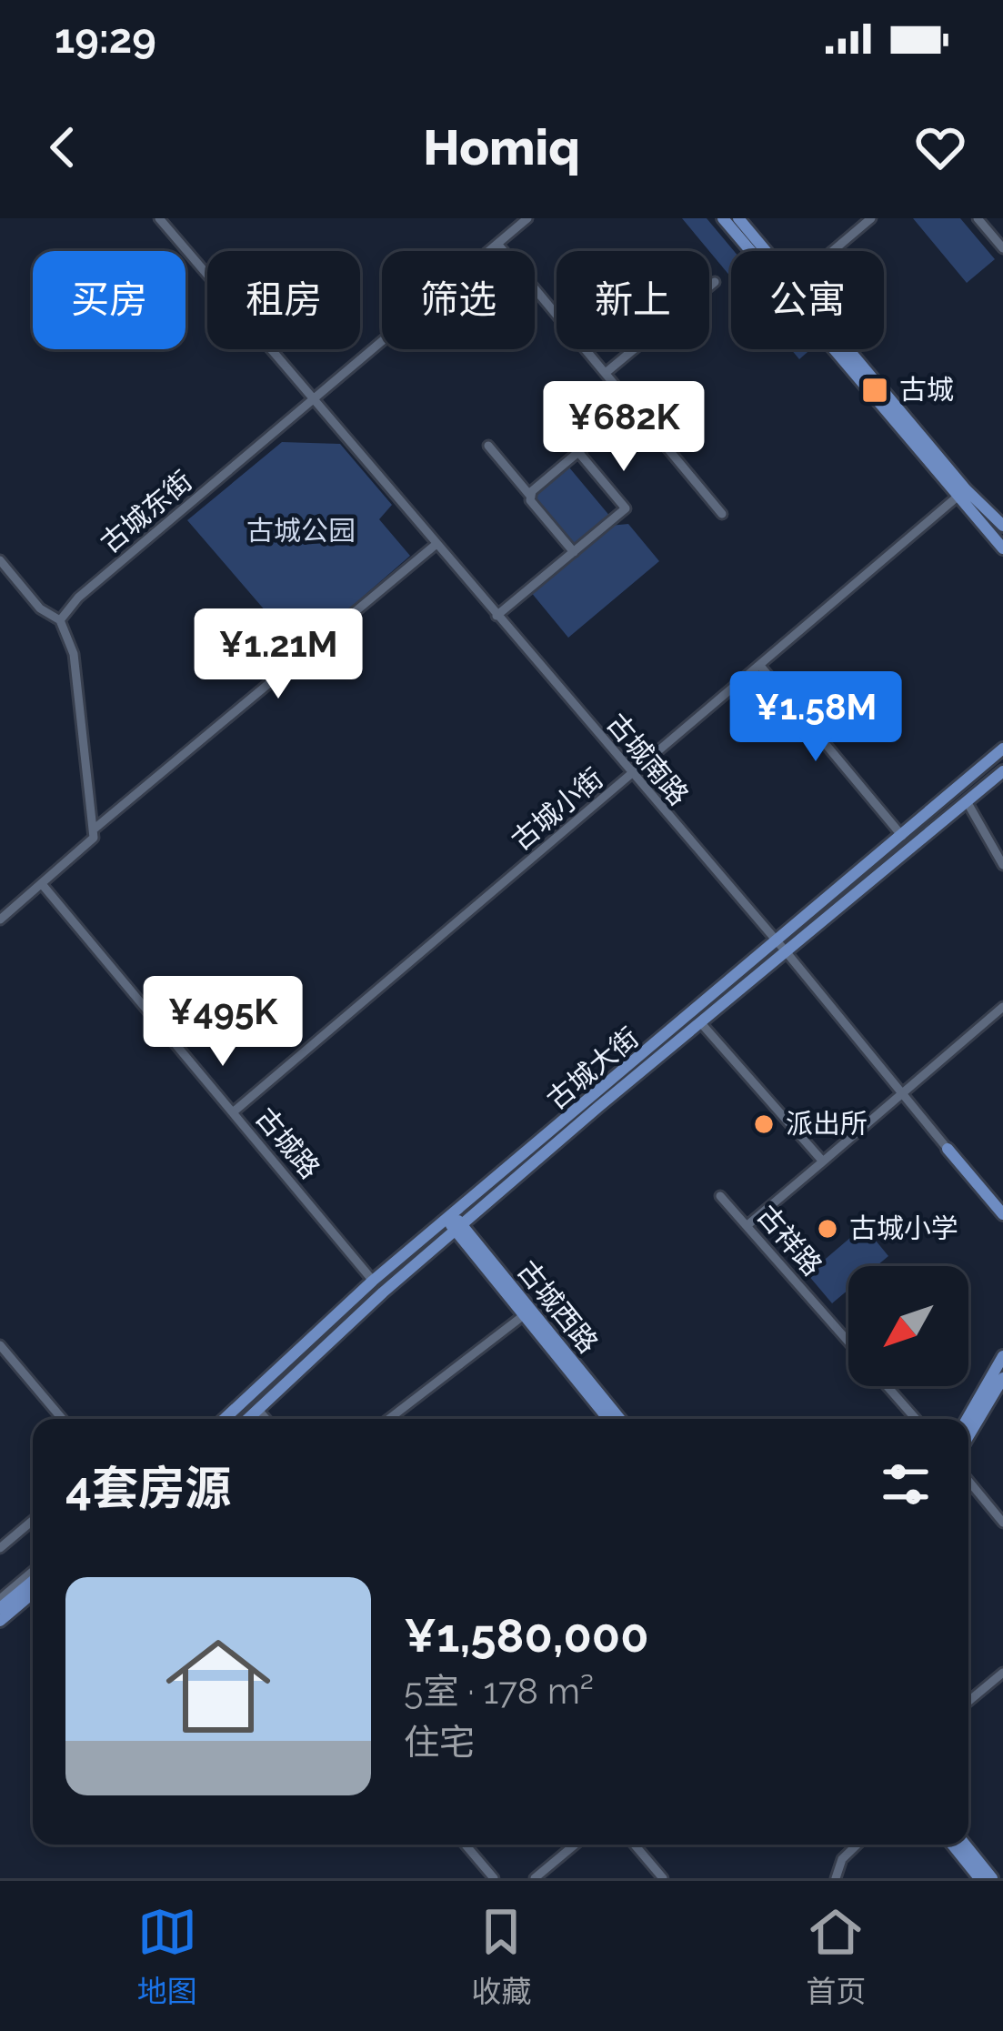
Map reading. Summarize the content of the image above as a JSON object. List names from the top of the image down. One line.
{"streets":{"main road":["古城大街","古城西路"],"street":["古城东街","古城南路","古城小街","古城路","古祥路"]},"crossings":[["古城东街","古城南路"],["古城南路","古城小街"],["古城南路","古城大街"],["古城小街","古城路"],["古城大街","古城路"],["古城大街","古城西路"]],"parks":["古城公园"],"places":{"transit":["古城"],"other":["派出所","古城小学"]},"north":"bottom left","page":{"status":"19:29","header":"Homiq","chip":["买房","租房","筛选","新上","公寓"],"price":["¥682K","¥1.21M","¥1.58M","¥495K"],"heading":"4套房源","list":[{"name":"¥1,580,000","note":"5室 · 178 m² · 住宅"}],"tabs":["地图","收藏","首页"]}}
